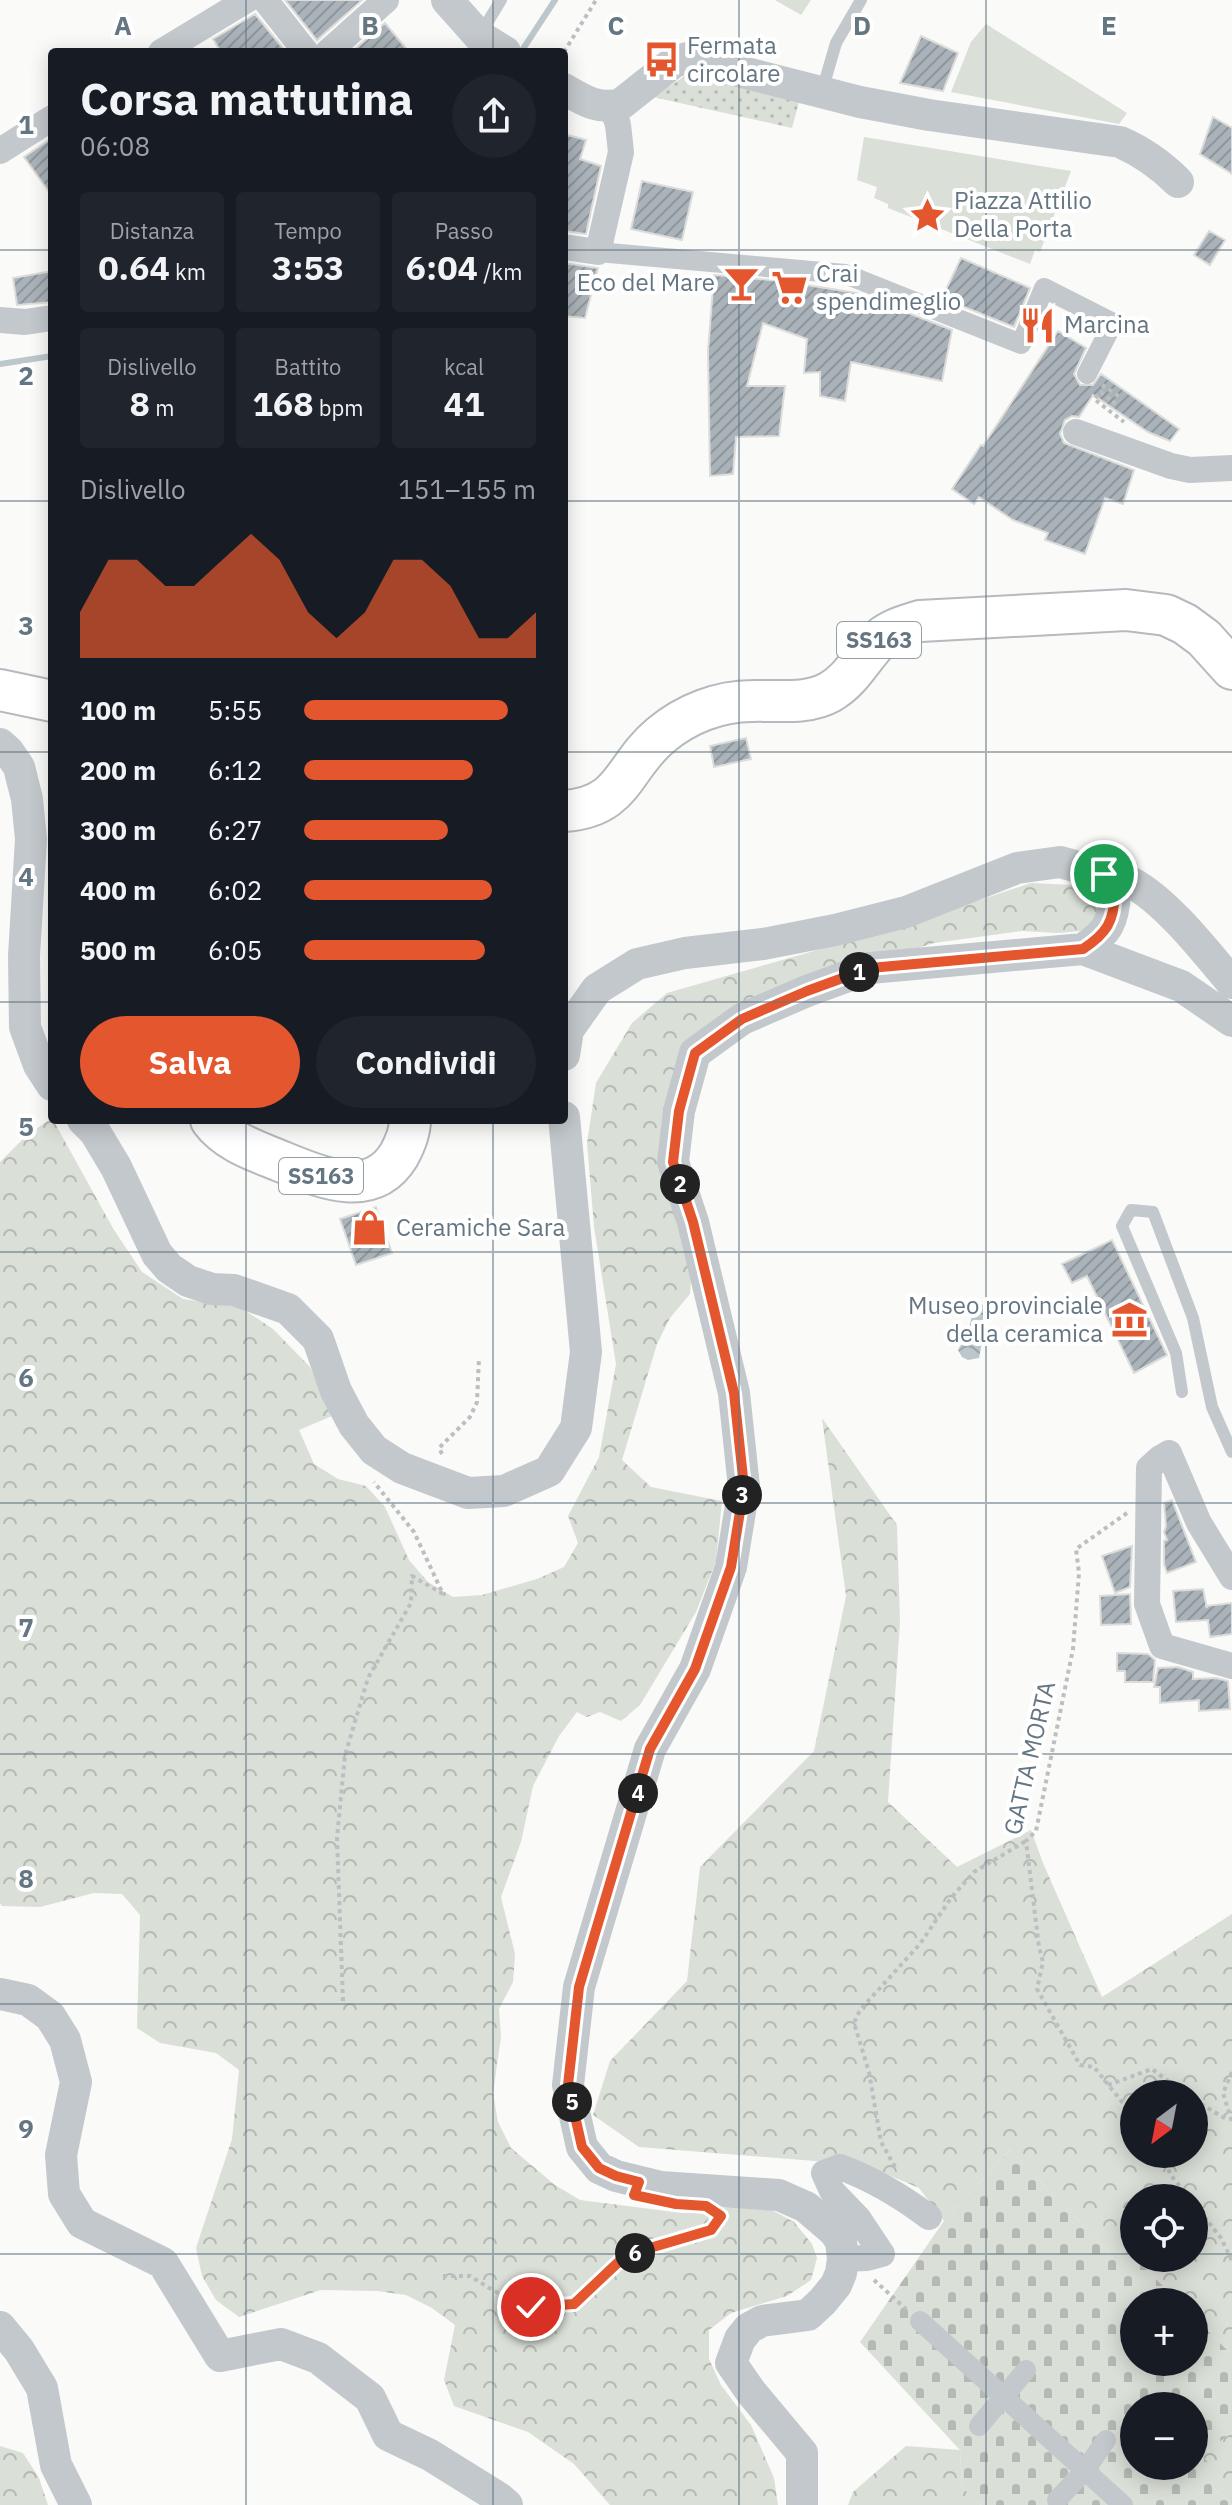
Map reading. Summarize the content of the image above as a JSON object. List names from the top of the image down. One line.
{"streets":{"main road":["SS163"],"path":["GATTA MORTA"]},"places":{"bus stop":["Fermata circolare"],"place":["Piazza Attilio Della Porta"],"bar":["Eco del Mare"],"supermarket":["Crai spendimeglio"],"restaurant":["Marcina"],"shop":["Ceramiche Sara"],"museum":["Museo provinciale della ceramica"]},"north":"bottom left","page":{"heading":["Corsa mattutina","06:08"],"stats":[["Distanza","0.64 km"],["Tempo","3:53"],["Passo","6:04 /km"],["Dislivello","8 m"],["Battito","168 bpm"],["kcal","41"]],"chart":["Dislivello","151–155 m"],"list":[{"name":"100 m","note":"5:55"},{"name":"200 m","note":"6:12"},{"name":"300 m","note":"6:27"},{"name":"400 m","note":"6:02"},{"name":"500 m","note":"6:05"}],"pins":["1","2","3","4","5","6"],"buttons":["Salva","Condividi"],"map_buttons":["+","−"]},"grid":{"columns":["A","B","C","D","E"],"rows":["1","2","3","4","5","6","7","8","9"]}}
